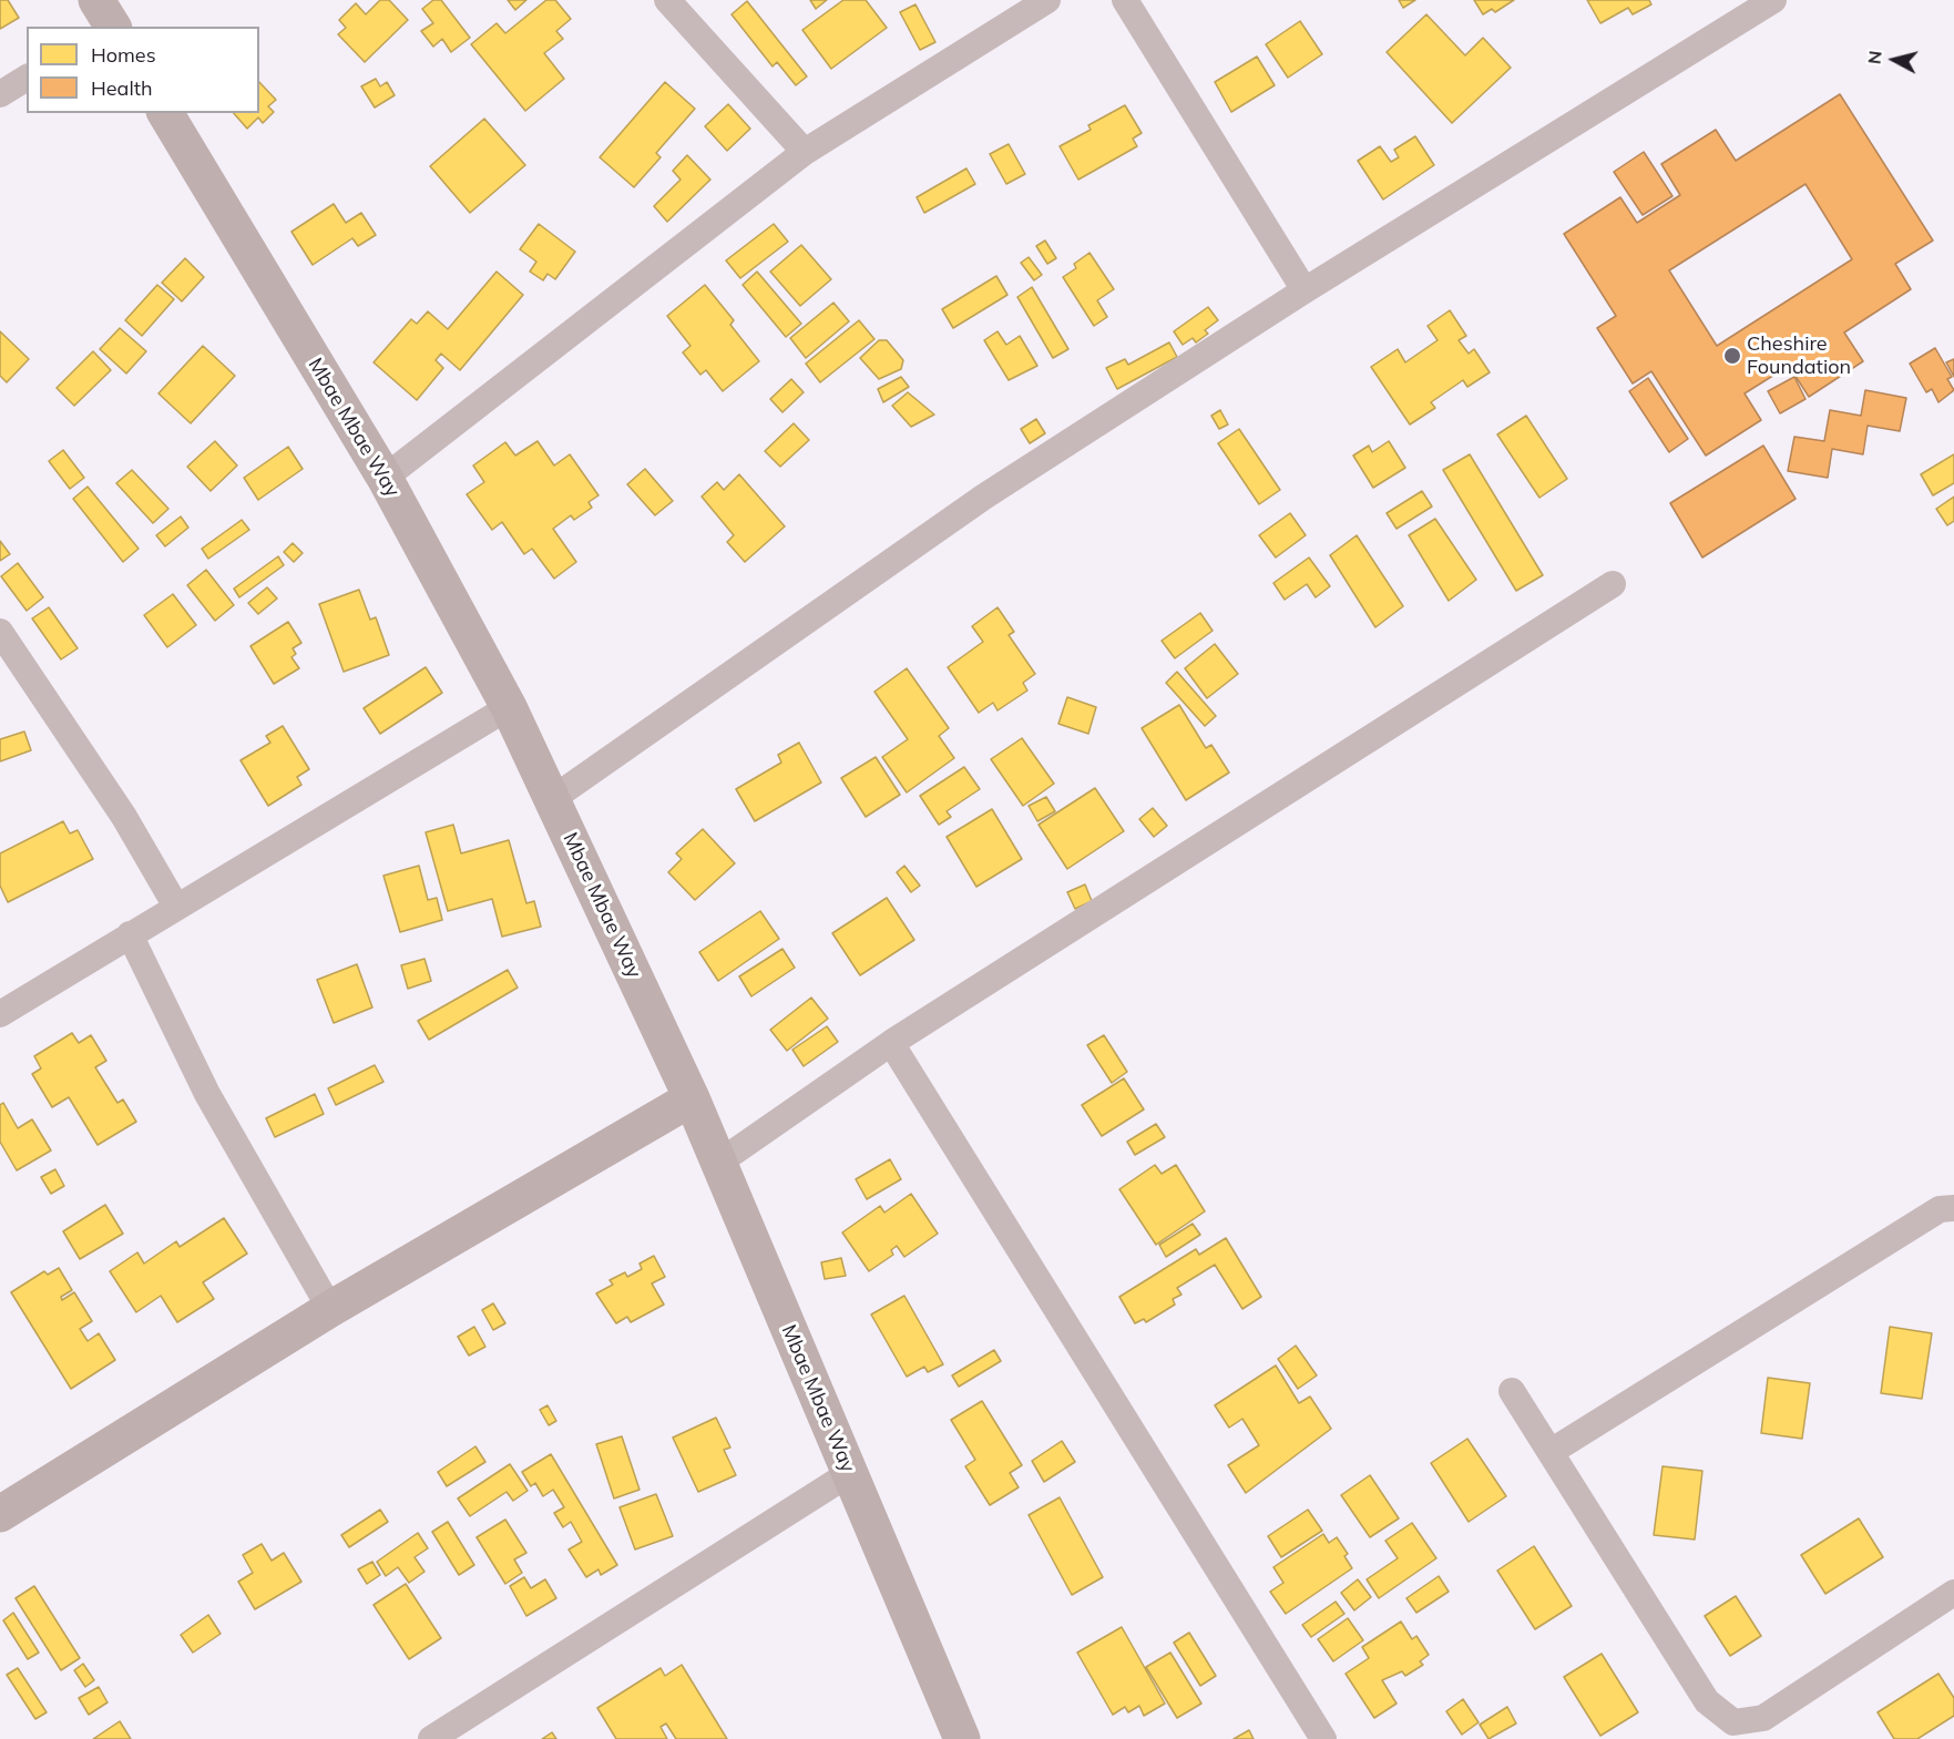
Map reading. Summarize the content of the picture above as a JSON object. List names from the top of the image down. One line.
{"streets":{"street":["Mbae Mbae Way"]},"places":["Cheshire Foundation"],"legend":["Homes","Health"],"north":"left"}
